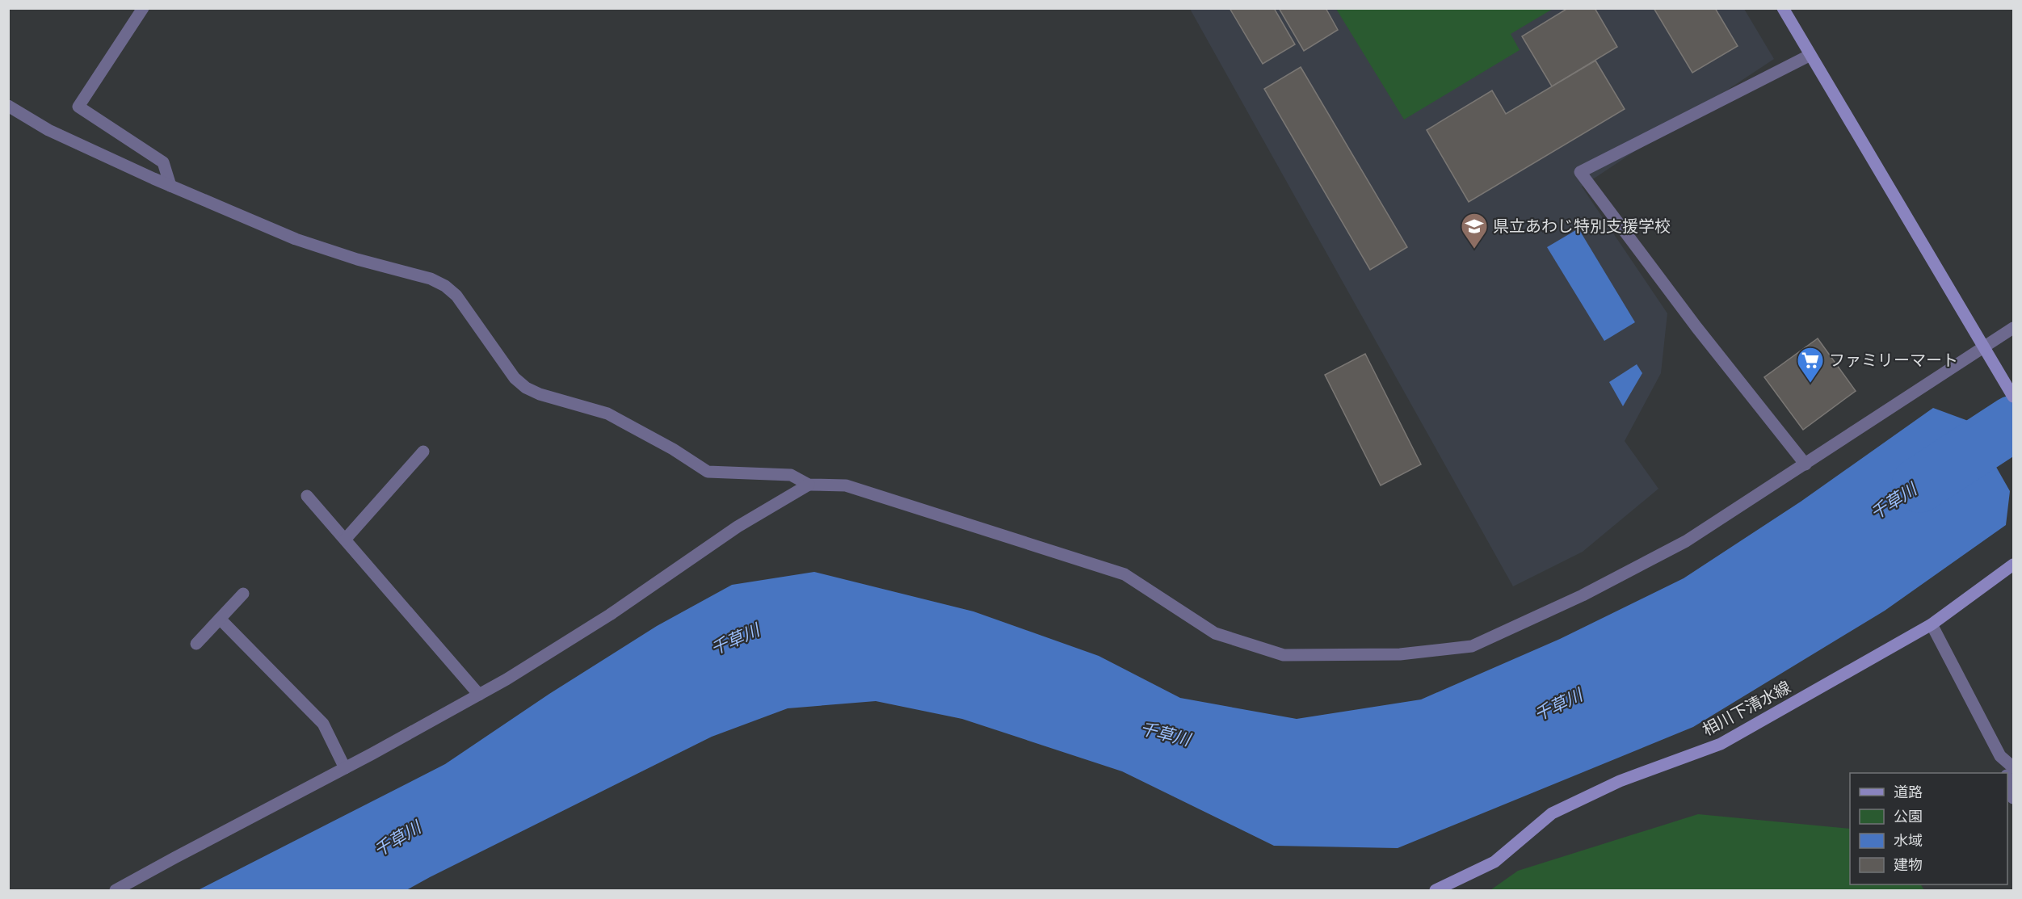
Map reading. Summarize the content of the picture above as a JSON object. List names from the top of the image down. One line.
{"streets":{"main road":["相川下清水線"]},"water":["千草川"],"places":{"school or university":["県立あわじ特別支援学校"],"supermarket":["ファミリーマート"]},"legend":["道路","公園","水域","建物"]}
